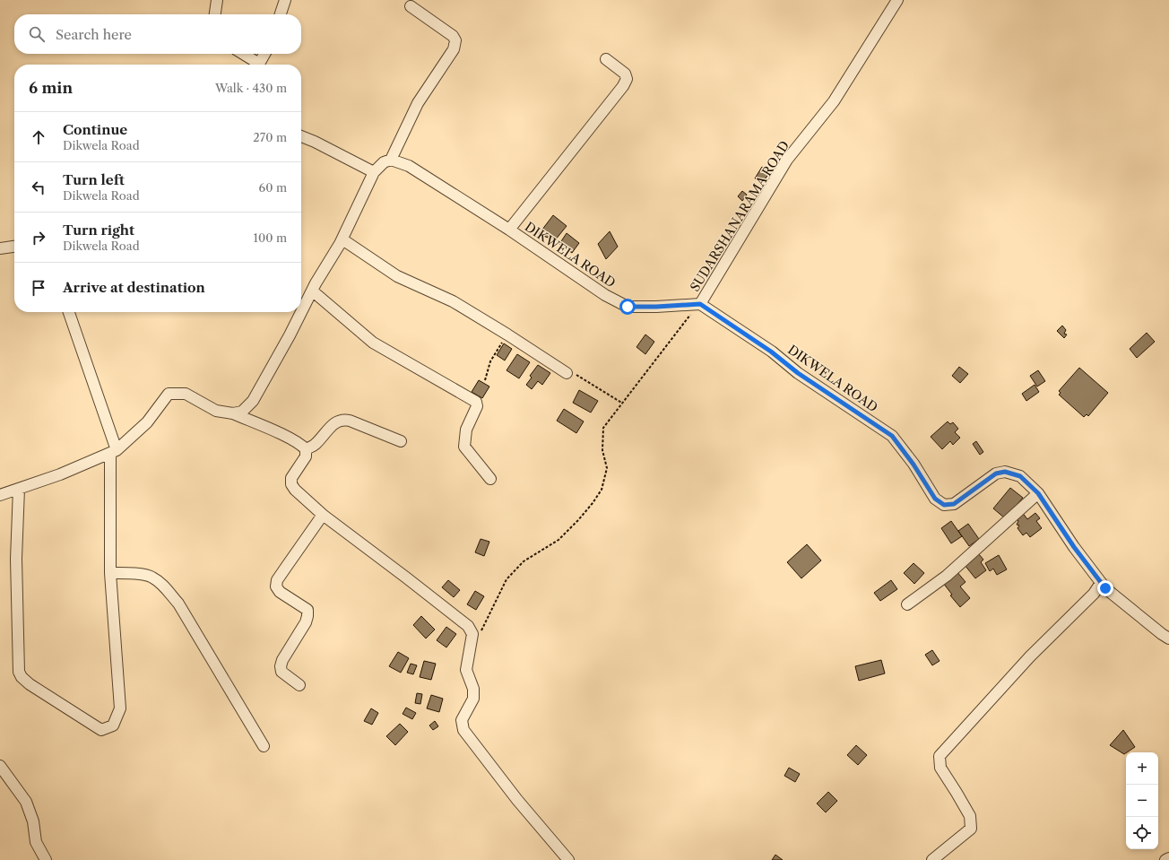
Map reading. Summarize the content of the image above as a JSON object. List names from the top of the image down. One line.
{"streets":{"street":["SUDARSHANARAMA ROAD","DIKWELA ROAD"]},"crossings":[["SUDARSHANARAMA ROAD","DIKWELA ROAD"]],"page":{"search":"Search here","heading":["6 min","Walk · 430 m"],"list":[["Continue","Dikwela Road","270 m"],["Turn left","Dikwela Road","60 m"],["Turn right","Dikwela Road","100 m"],"Arrive at destination"],"map_buttons":["+","−"]}}
